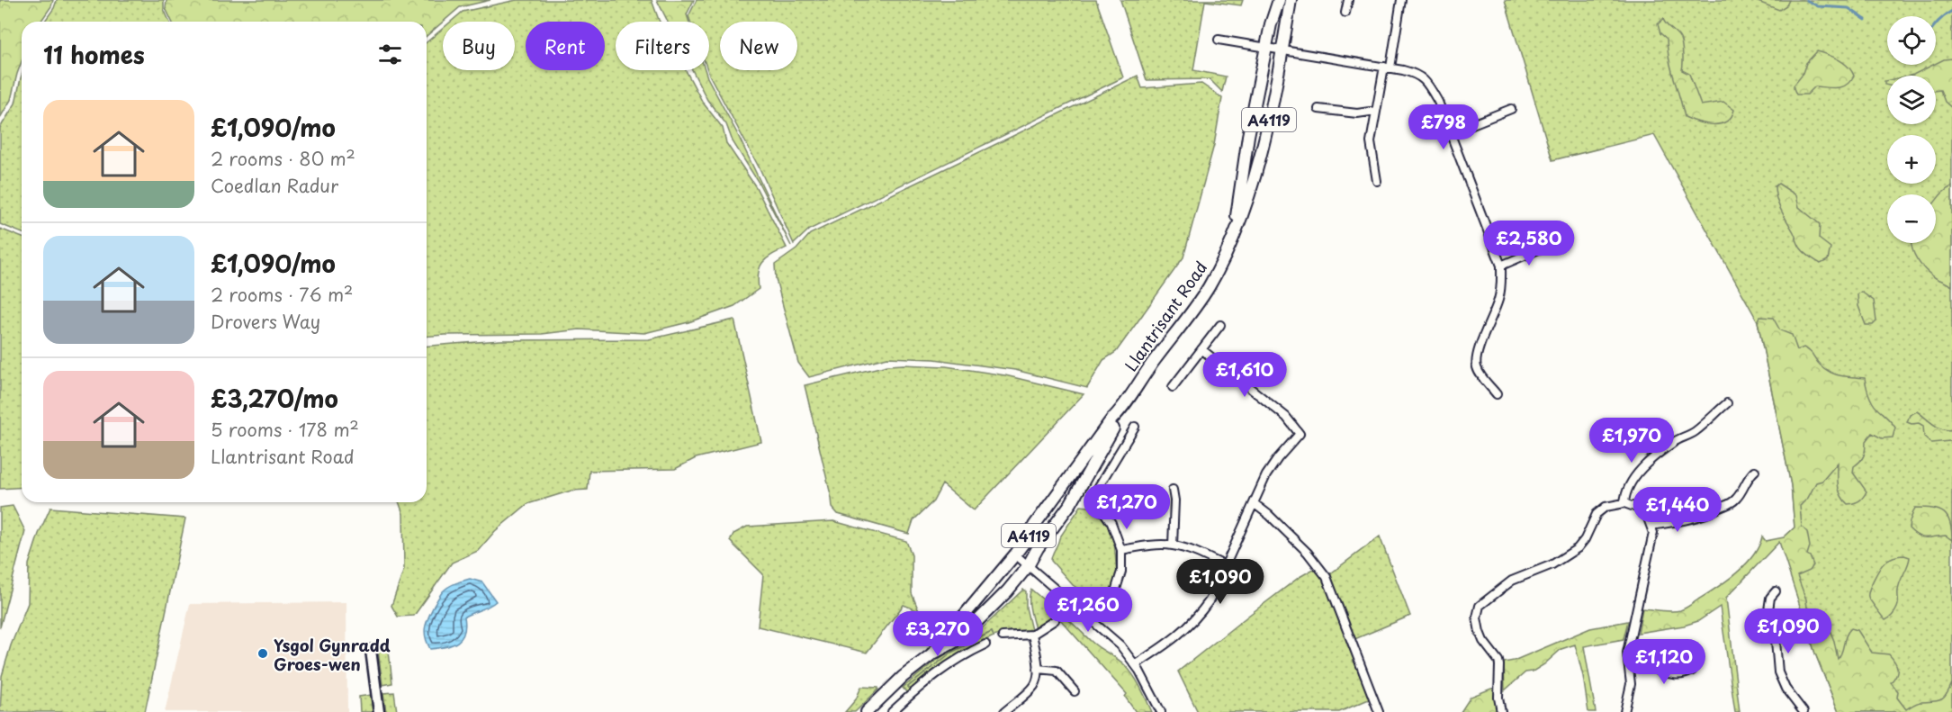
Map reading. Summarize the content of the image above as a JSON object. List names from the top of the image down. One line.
{"streets":{"main road":["A4119","Llantrisant Road"]},"places":["Ysgol Gynradd Groes-wen"],"page":{"map_buttons":["+","−"],"chip":["Buy","Rent","Filters","New"],"heading":"11 homes","list":[{"name":"£1,090/mo","note":"2 rooms · 80 m² · Coedlan Radur"},{"name":"£1,090/mo","note":"2 rooms · 76 m² · Drovers Way"},{"name":"£3,270/mo","note":"5 rooms · 178 m² · Llantrisant Road"}],"price":["£798","£2,580","£1,610","£1,970","£1,270","£1,440","£1,090","£1,260","£1,090","£3,270","£1,120"]}}
